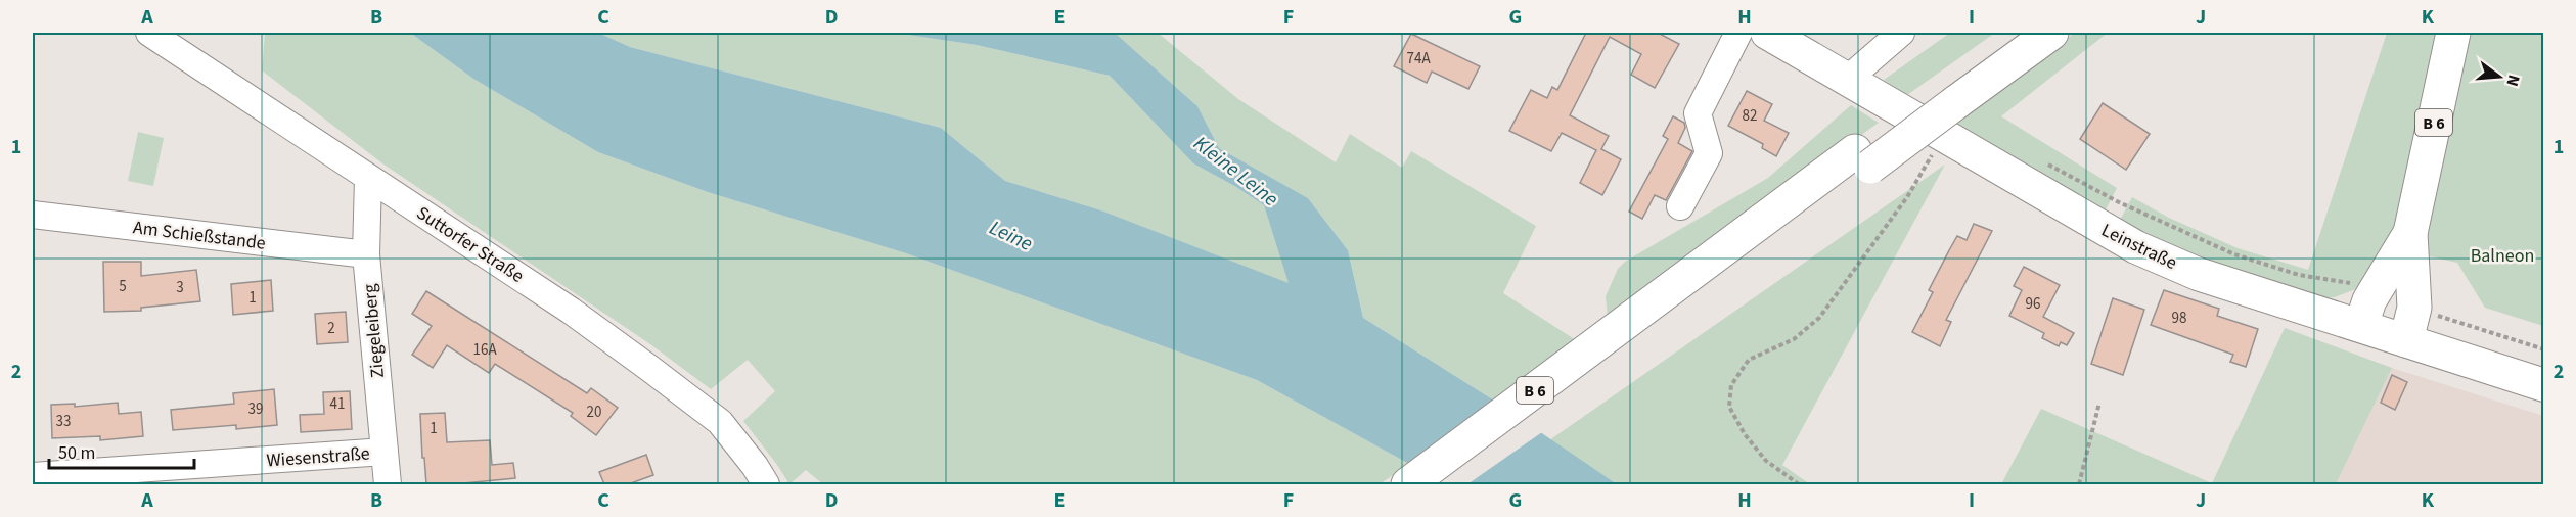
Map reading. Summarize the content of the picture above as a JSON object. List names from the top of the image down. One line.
{"streets":{"highway":["B 6"],"main road":["Leinstraße"],"street":["Am Schießstande","Suttorfer Straße","Ziegeleiberg","Wiesenstraße"]},"crossings":[["B 6","Leinstraße"],["Am Schießstande","Ziegeleiberg"],["Suttorfer Straße","Ziegeleiberg"],["Ziegeleiberg","Wiesenstraße"]],"water":["Kleine Leine","Leine"],"parks":["Balneon"],"house_numbers":["74A","82","5","3","1","96","98","2","16A","41","39","20","33","1"],"scale_bar":"50 m","north":"right","grid":{"columns":["A","B","C","D","E","F","G","H","I","J","K"],"rows":["1","2"]}}
